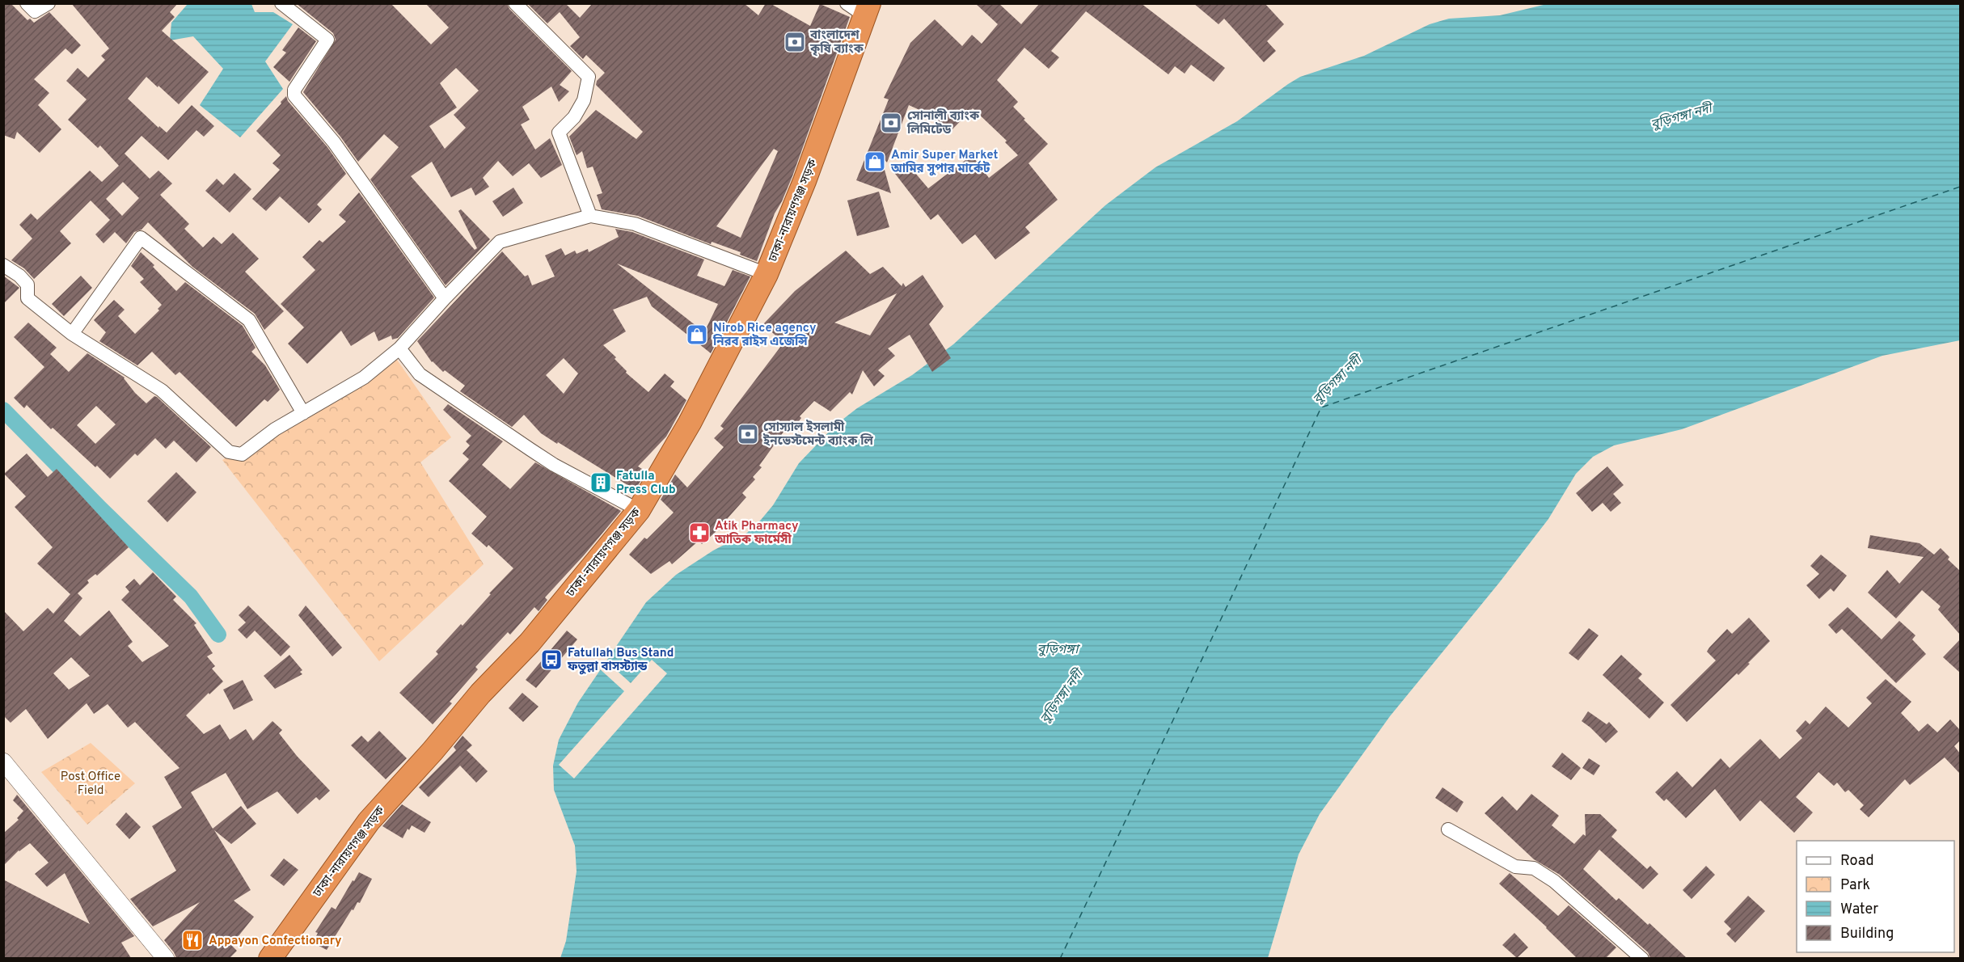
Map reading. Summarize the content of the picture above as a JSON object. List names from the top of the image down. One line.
{"streets":{"highway":["ঢাকা-নারায়ণগঞ্জ সড়ক"]},"water":["বুড়িগঙ্গা নদী","বুড়িগঙ্গা"],"parks":["Post Office Field"],"places":{"bank":["বাংলাদেশ কৃষি ব্যাংক","সোনালী ব্যাংক লিমিটেড","সোস্যাল ইসলামী ইনভেস্টমেন্ট ব্যাংক লি"],"shop":["Amir Super Market আমির সুপার মার্কেট","Nirob Rice agency নিরব রাইস এজেন্সি"],"building":["Fatulla Press Club"],"pharmacy":["Atik Pharmacy আতিক ফার্মেসী"],"bus stop":["Fatullah Bus Stand ফতুল্লা বাসস্ট্যান্ড"],"restaurant":["Appayon Confectionary"]},"legend":["Road","Park","Water","Building"]}
